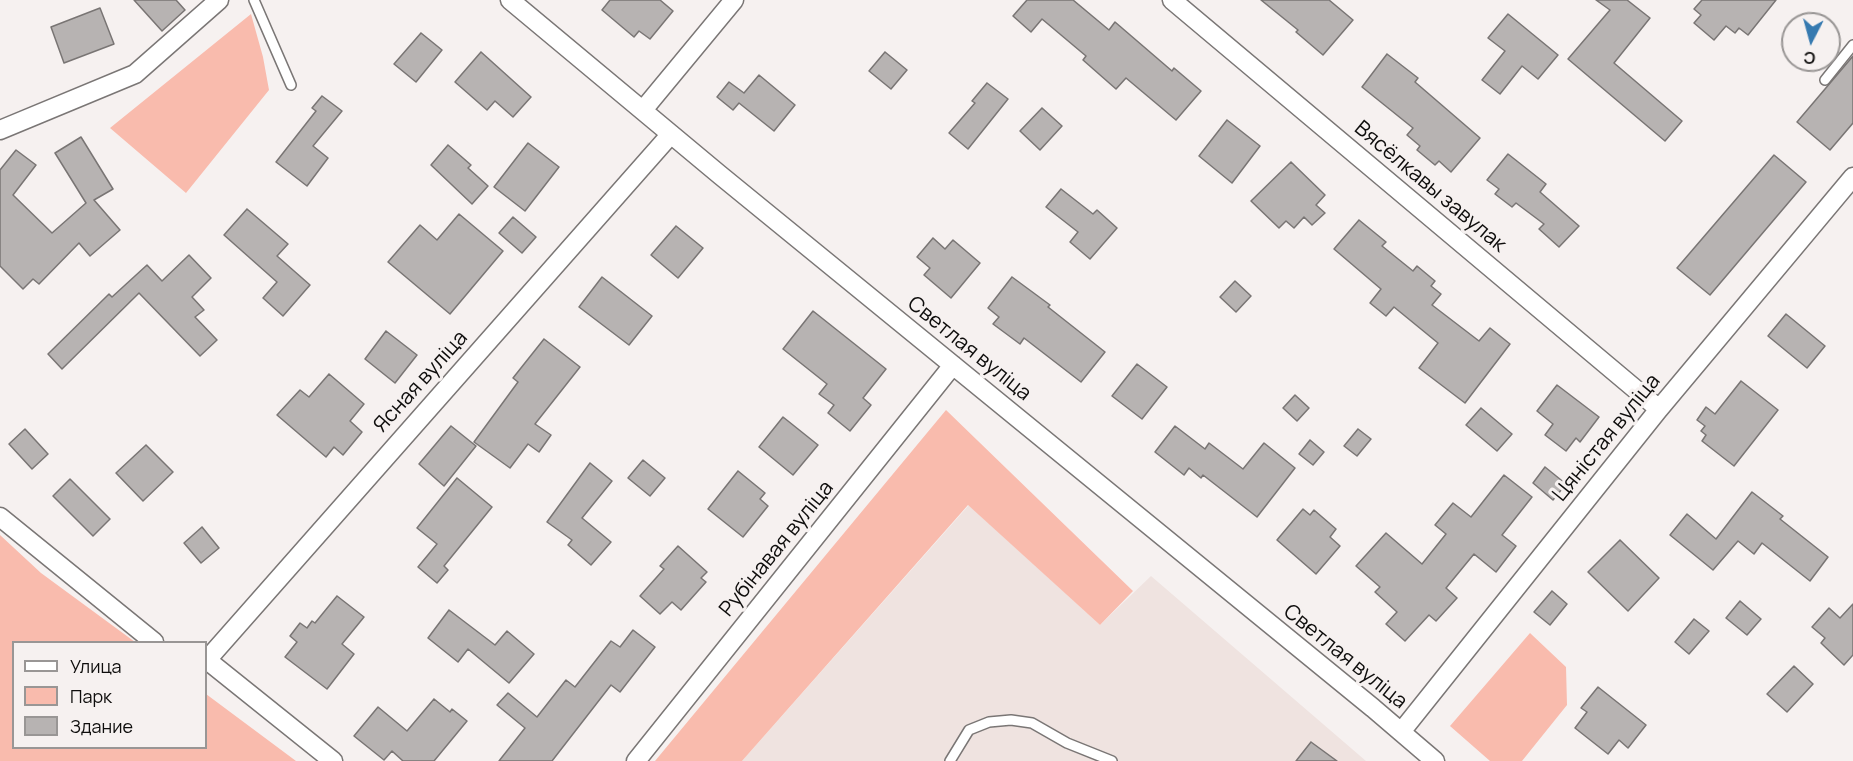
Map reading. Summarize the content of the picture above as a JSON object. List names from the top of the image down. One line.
{"streets":{"street":["Вясёлкавы завулак","Светлая вуліца","Ясная вуліца","Цяністая вуліца","Рубінавая вуліца"]},"crossings":[["Вясёлкавы завулак","Цяністая вуліца"],["Светлая вуліца","Ясная вуліца"],["Светлая вуліца","Цяністая вуліца"],["Светлая вуліца","Рубінавая вуліца"]],"legend":["Улица","Парк","Здание"],"north":"bottom"}
